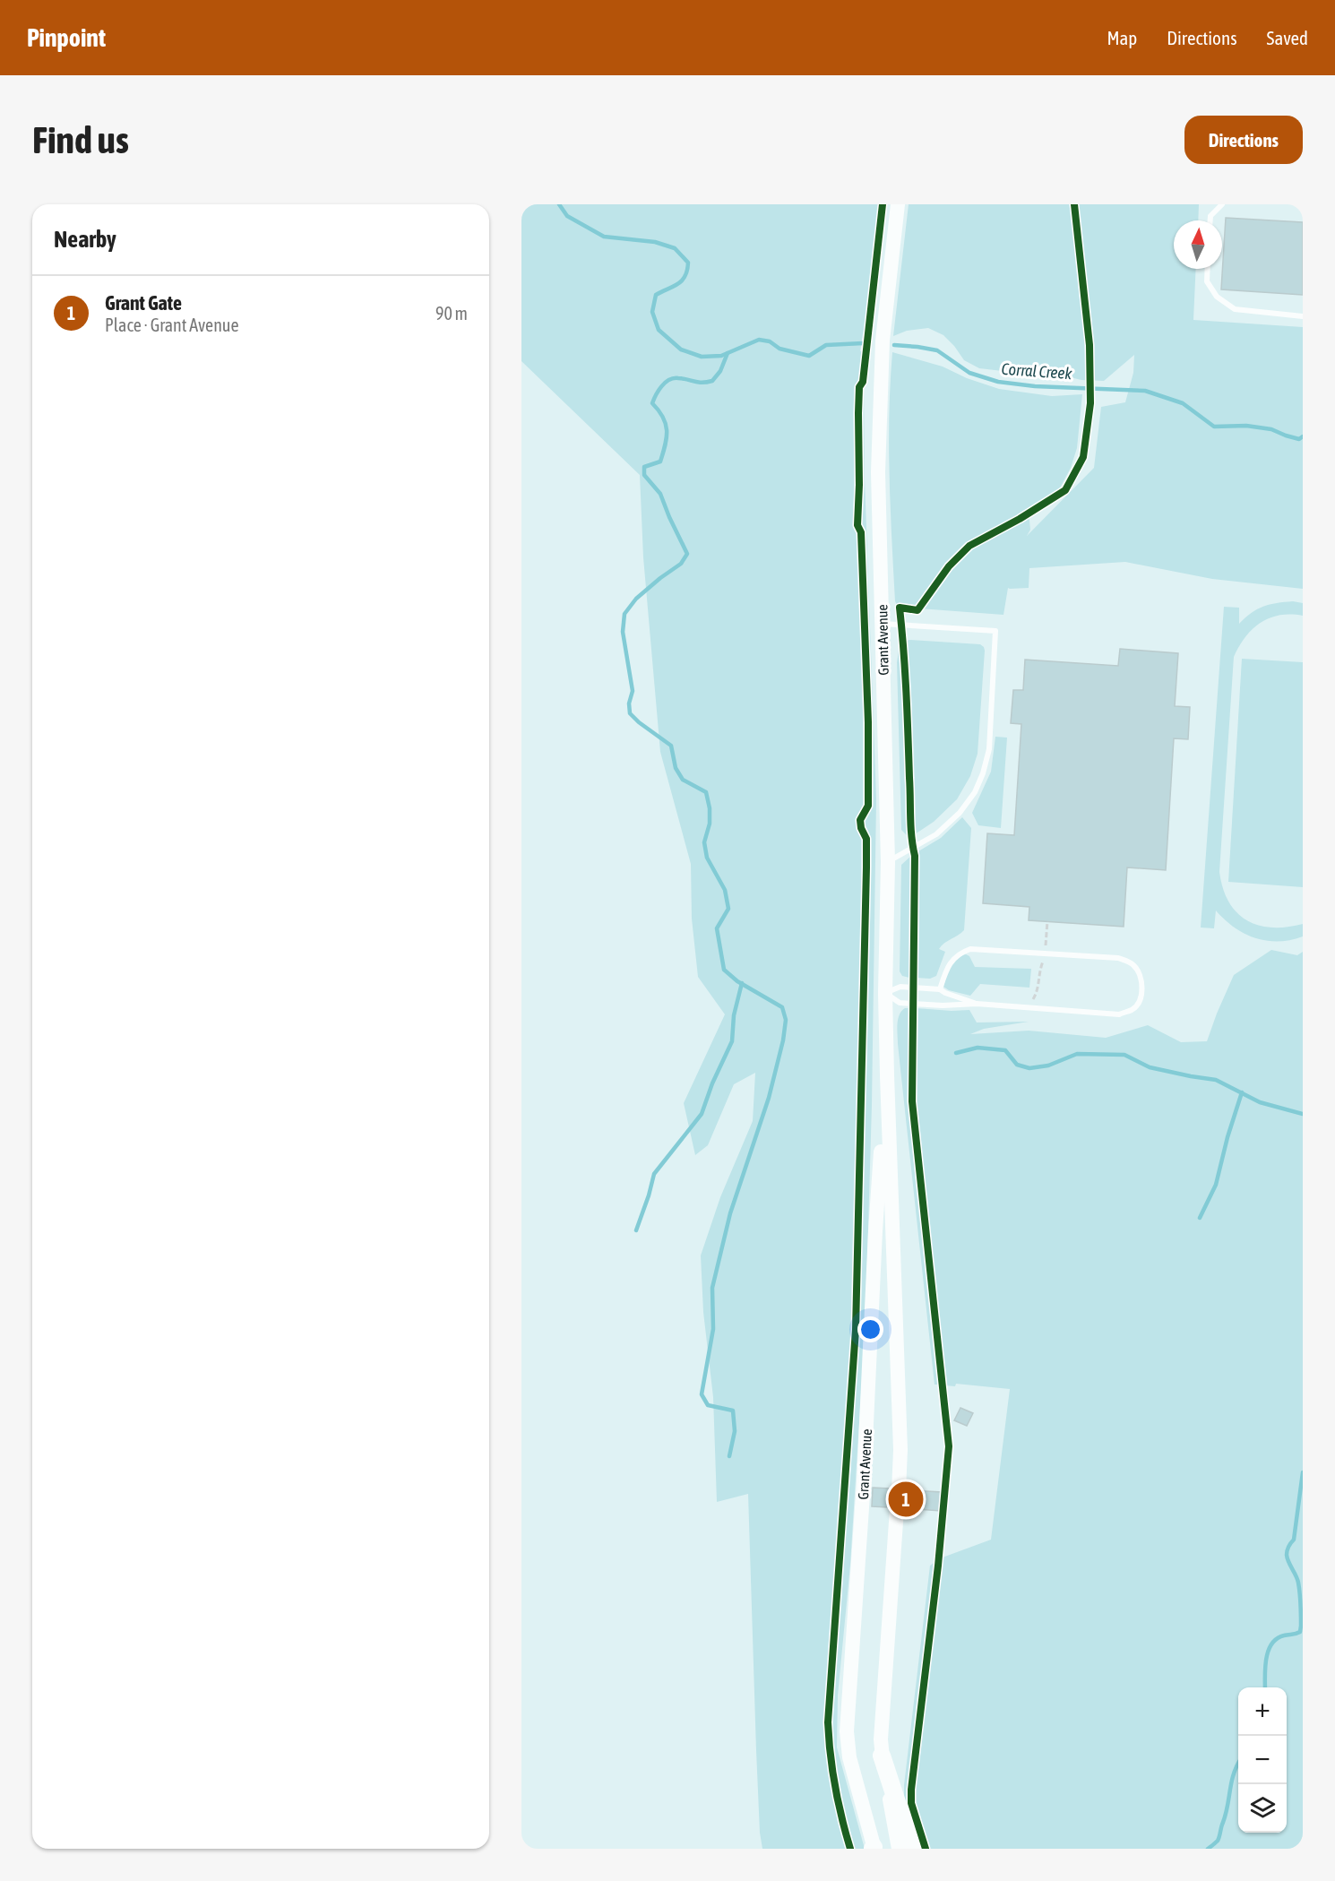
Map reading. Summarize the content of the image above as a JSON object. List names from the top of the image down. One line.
{"streets":{"main road":["Grant Avenue"]},"water":["Corral Creek"],"north":"top","page":{"header":"Pinpoint","nav":["Map","Directions","Saved"],"buttons":"Directions","title":"Find us","heading":"Nearby","list":[{"mark":"1","name":"Grant Gate","note":"Place · Grant Avenue","value":"90 m"}],"pins":"1","map_buttons":["+","−"]}}
